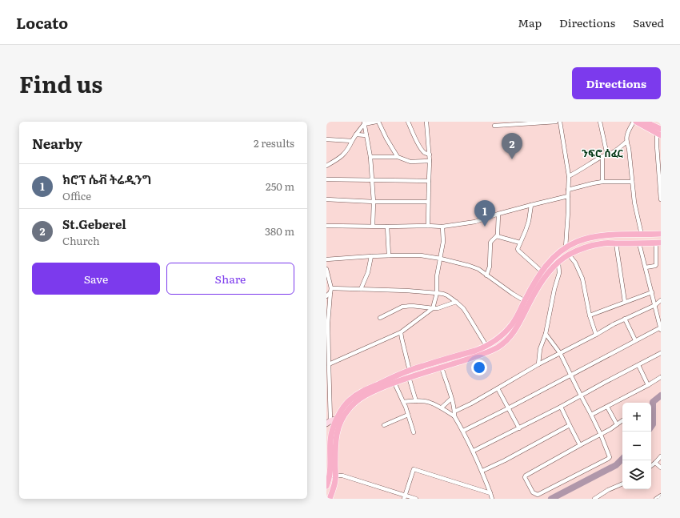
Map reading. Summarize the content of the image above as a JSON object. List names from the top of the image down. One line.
{"districts":["ንፍሮ ሰፈር"],"page":{"header":"Locato","nav":["Map","Directions","Saved"],"title":"Find us","buttons":["Directions",["Save","Share"]],"heading":["Nearby","2 results"],"pins":["2","1"],"list":[{"mark":"1","name":"ክሮፕ ሴቭ ትሬዲንግ","note":"Office","value":"250 m"},{"mark":"2","name":"St.Geberel","note":"Church","value":"380 m"}],"map_buttons":["+","−"]}}
